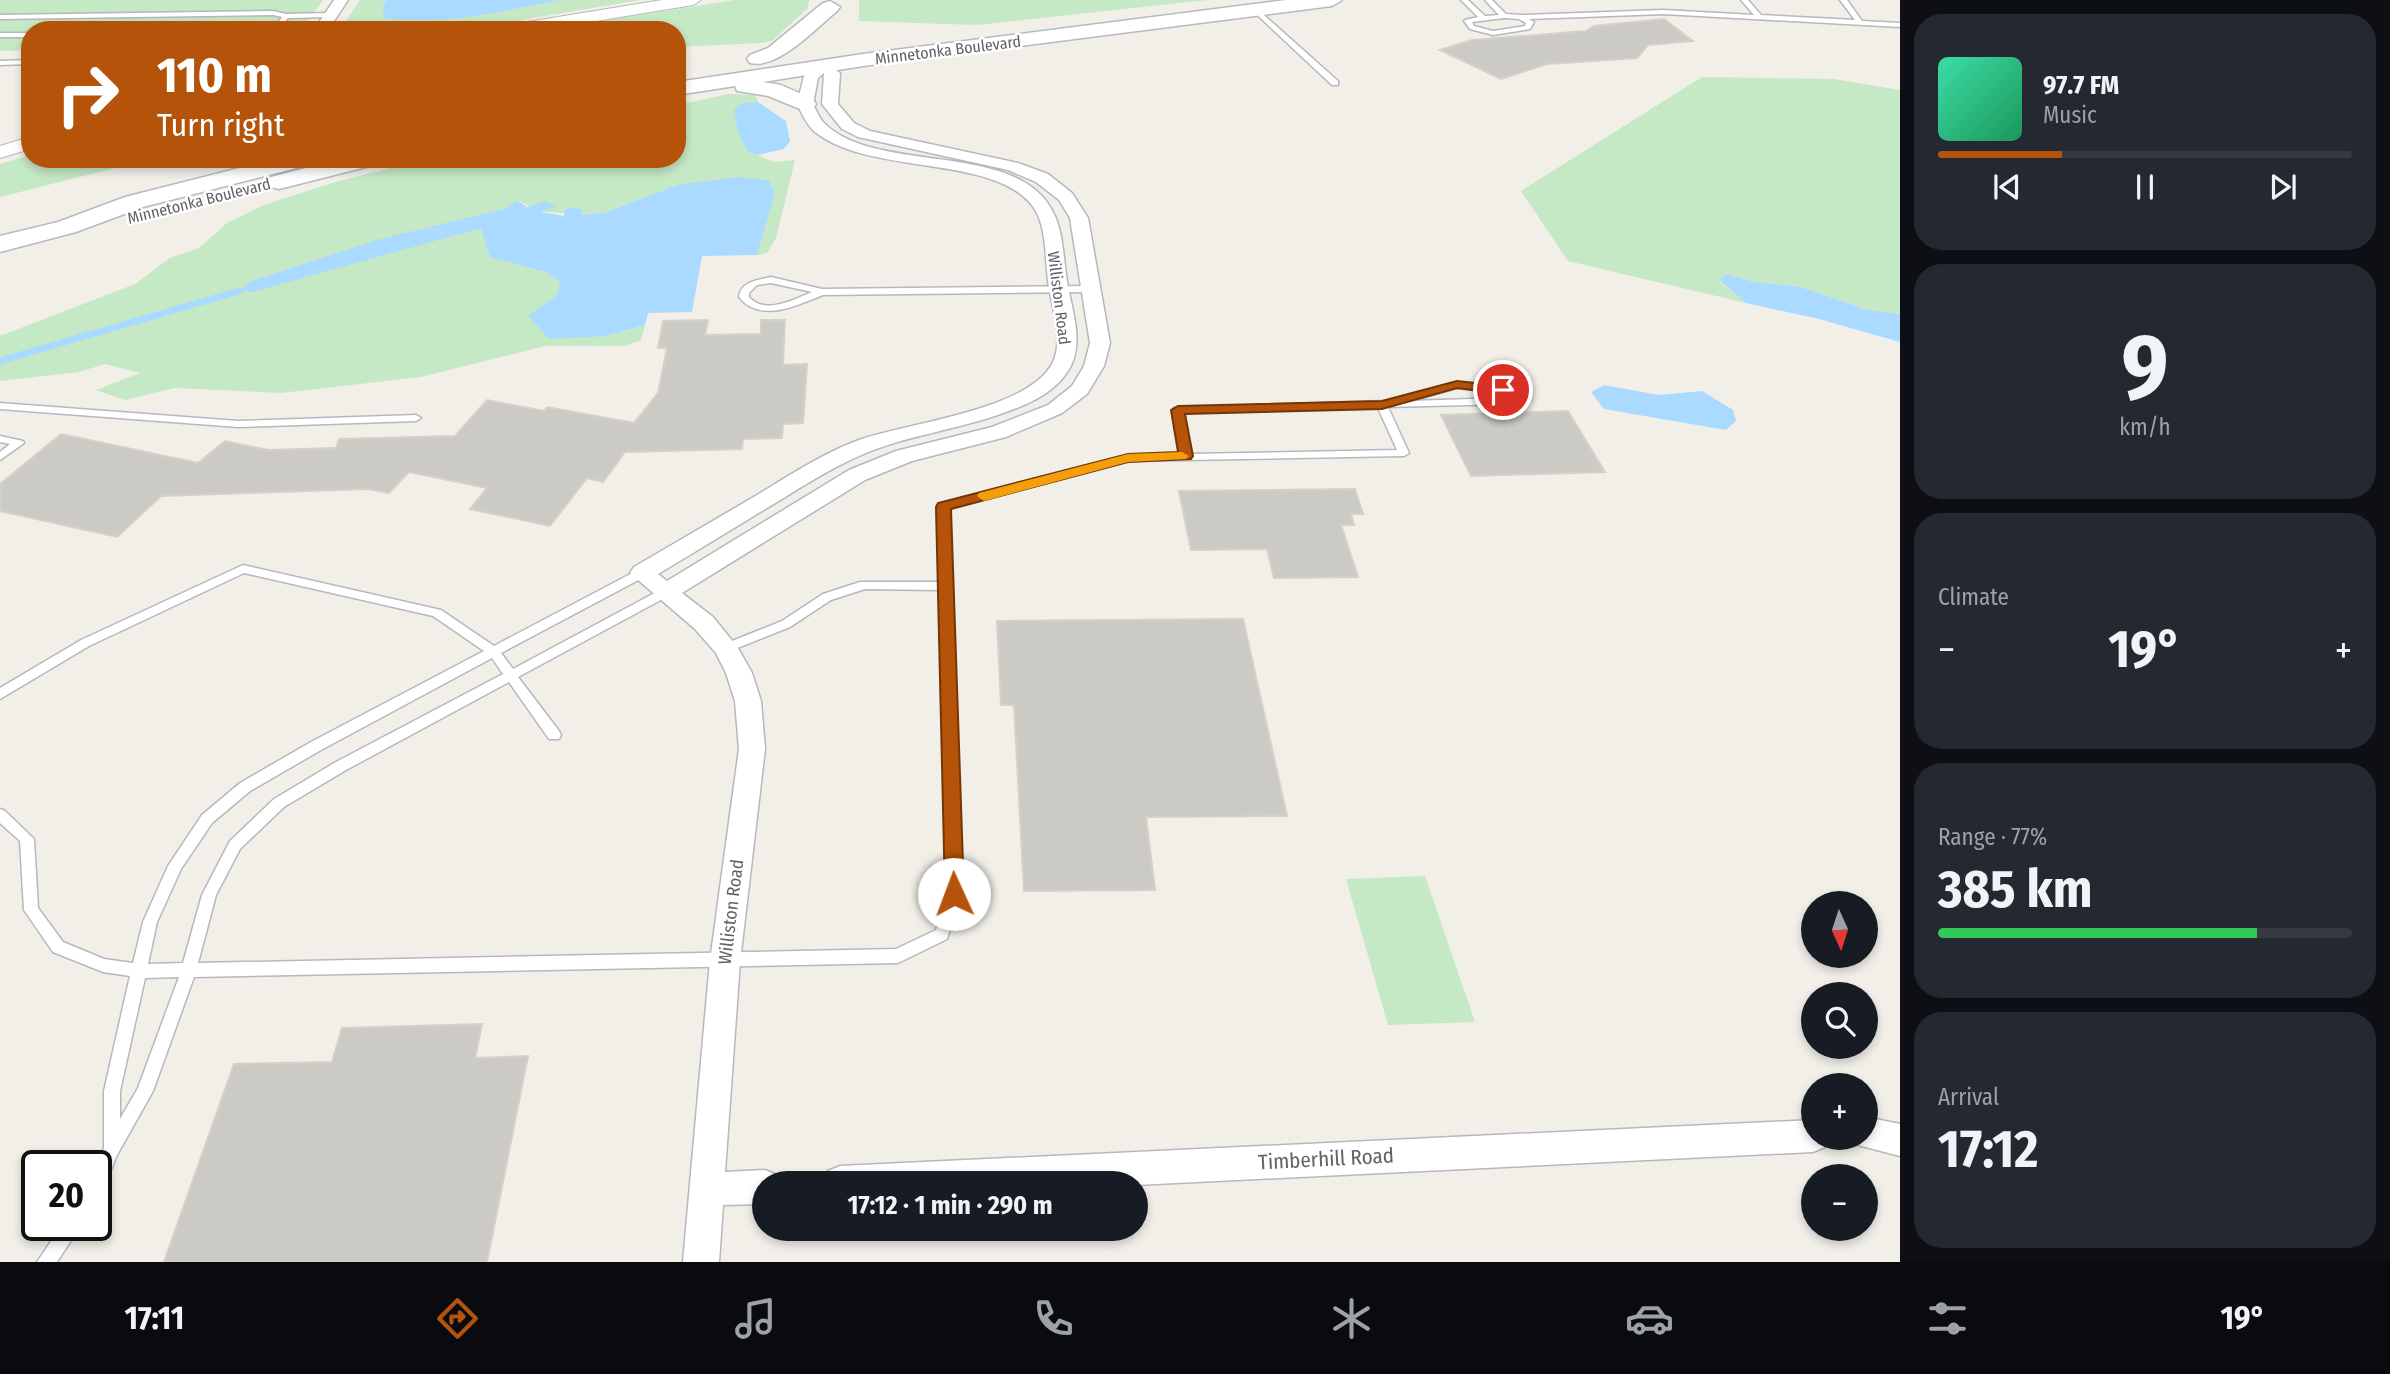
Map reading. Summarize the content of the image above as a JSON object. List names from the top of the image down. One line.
{"streets":{"main road":["Minnetonka Boulevard","Williston Road"],"street":["Timberhill Road"]},"crossings":[["Minnetonka Boulevard","Williston Road"]],"north":"bottom","page":{"turn":["110 m","Turn right"],"song":["97.7 FM","Music"],"tile":[["9","km/h"],"Climate",["Range · 77%","385 km"],["Arrival","17:12"]],"heat":["−","19°","+"],"map_buttons":["+","−"],"limit":"20","trip":"17:12 · 1 min · 290 m","tabs":["17:11","19°"]}}
